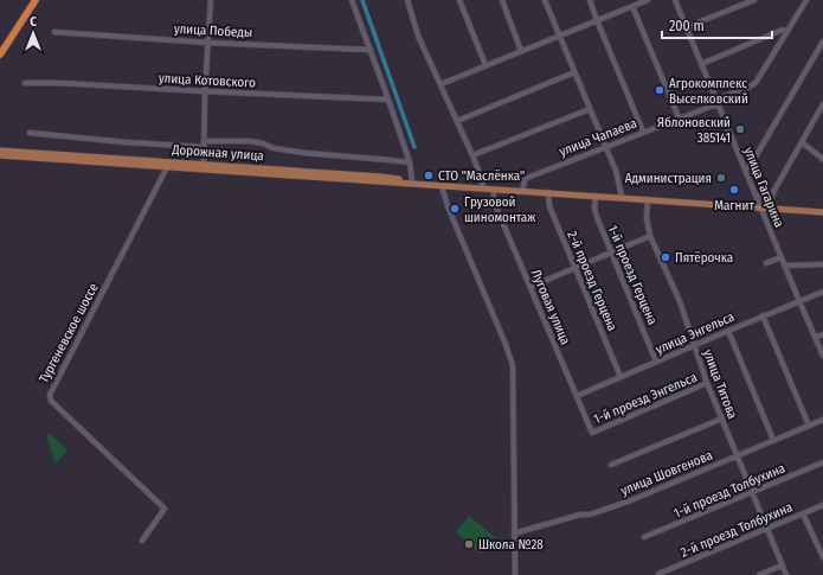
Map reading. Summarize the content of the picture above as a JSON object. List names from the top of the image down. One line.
{"streets":{"main road":["Дорожная улица"],"street":["улица Победы","улица Котовского","улица Чапаева","улица Гагарина","1-й проезд Герцена","2-й проезд Герцена","Луговая улица","Тургеневское шоссе","улица Энгельса","улица Титова","1-й проезд Энгельса","улица Шовгенова","1-й проезд Толбухина","2-й проезд Толбухина"]},"crossings":[["улица Чапаева","Дорожная улица"],["улица Чапаева","улица Гагарина"],["Дорожная улица","улица Гагарина"],["Дорожная улица","1-й проезд Герцена"],["Дорожная улица","2-й проезд Герцена"],["Дорожная улица","Луговая улица"],["Дорожная улица","Тургеневское шоссе"],["Дорожная улица","улица Титова"],["улица Гагарина","улица Энгельса"],["1-й проезд Герцена","улица Энгельса"],["2-й проезд Герцена","улица Энгельса"],["Луговая улица","улица Энгельса"],["Луговая улица","1-й проезд Энгельса"],["улица Энгельса","улица Титова"],["улица Титова","1-й проезд Энгельса"],["улица Титова","улица Шовгенова"],["улица Титова","1-й проезд Толбухина"],["улица Титова","2-й проезд Толбухина"]],"places":["Агрокомплекс Выселковский","Яблоновский 385141","СТО \"Маслёнка\"","Администрация","Магнит","Грузовой шиномонтаж","Пятёрочка","Школа №28"],"scale_bar":"200 m","north":"top"}
